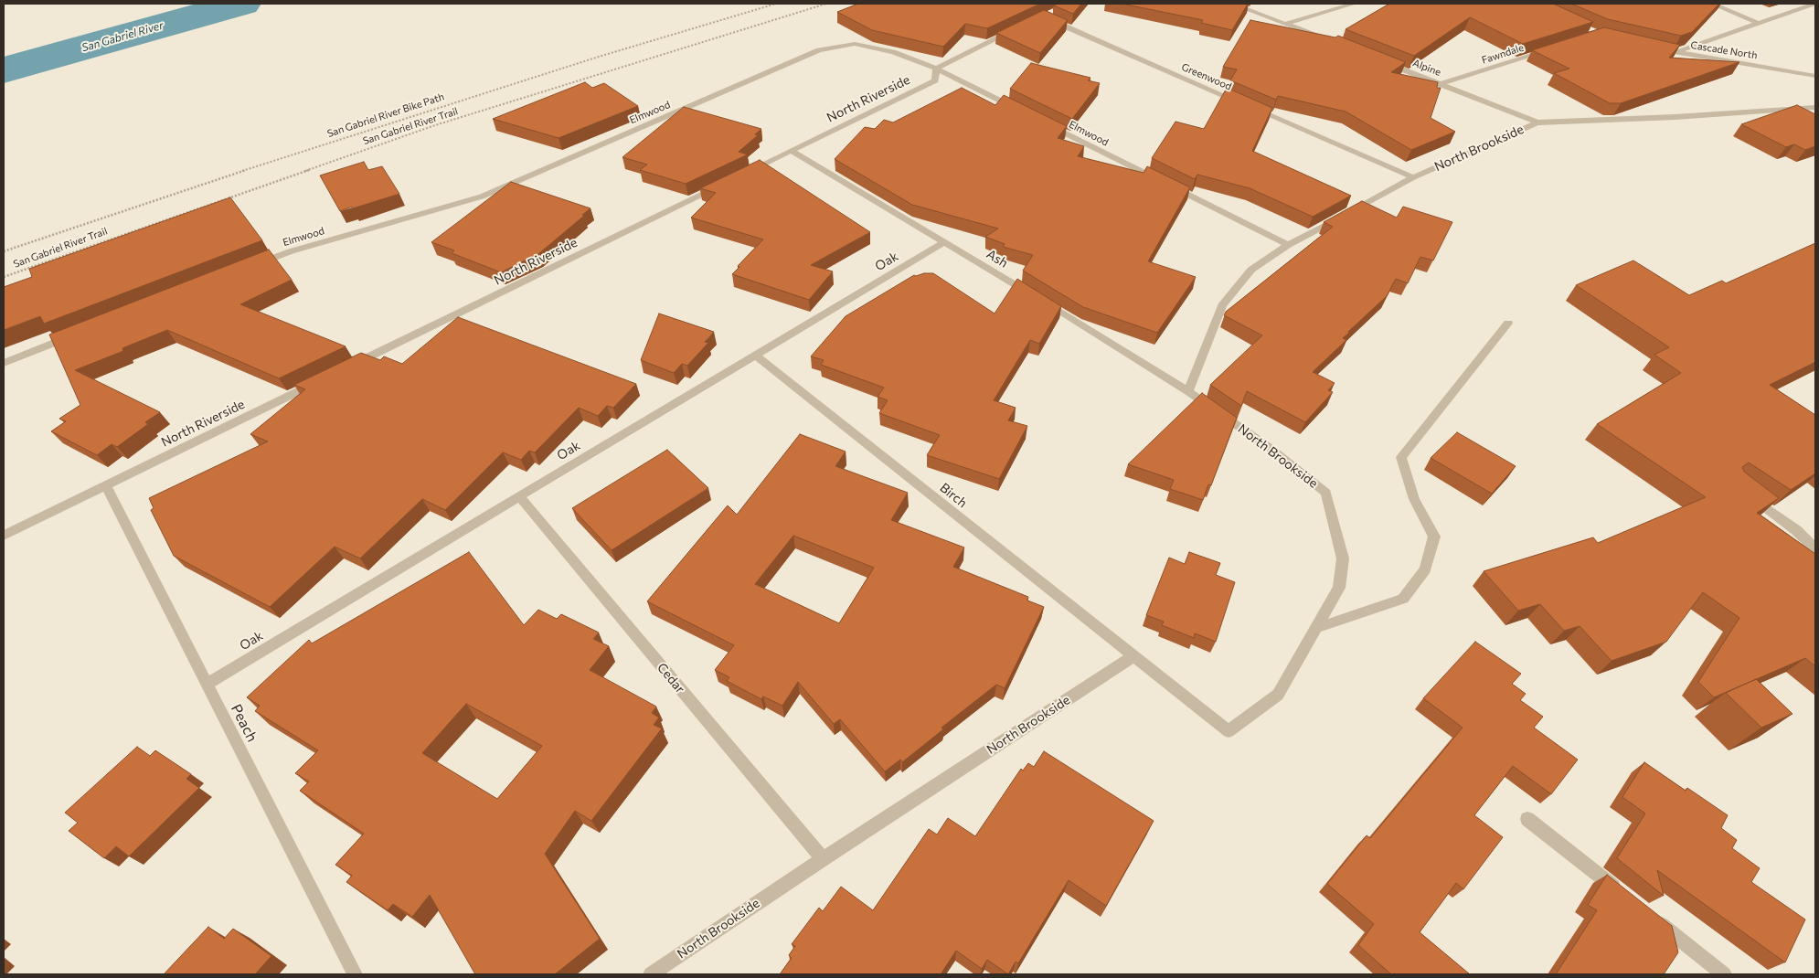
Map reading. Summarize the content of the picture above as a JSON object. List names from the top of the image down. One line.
{"streets":{"street":["Cascade North","Fawndale","Alpine","Greenwood","North Riverside","Elmwood","North Brookside","Ash","Oak","Birch","Cedar","Peach"],"path":["San Gabriel River Bike Path","San Gabriel River Trail"]},"crossings":[["Fawndale","Alpine"],["Alpine","North Brookside"],["Greenwood","North Brookside"],["North Riverside","Elmwood"],["North Riverside","Ash"],["North Riverside","Peach"],["Elmwood","North Brookside"],["North Brookside","Ash"],["North Brookside","Birch"],["North Brookside","Cedar"],["Ash","Oak"],["Oak","Birch"],["Oak","Cedar"],["Oak","Peach"]],"water":["San Gabriel River"]}
